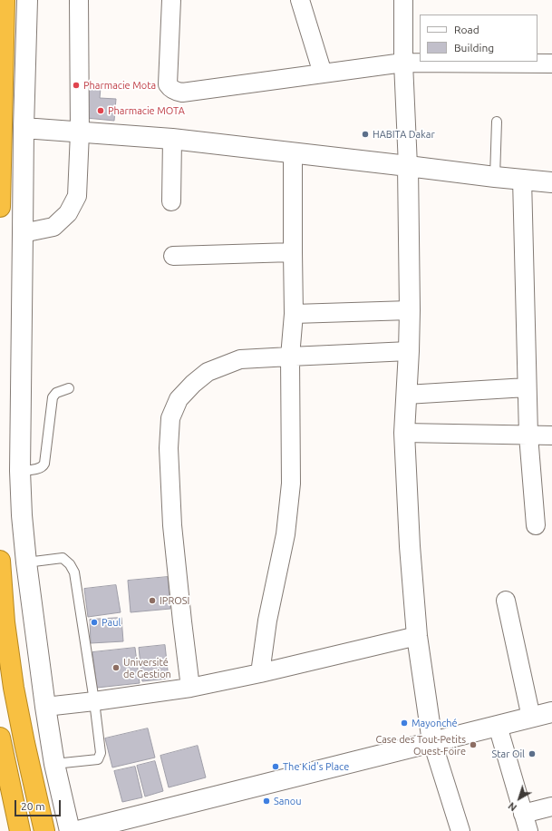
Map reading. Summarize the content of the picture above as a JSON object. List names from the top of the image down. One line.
{"places":["Pharmacie Mota","Pharmacie MOTA","HABITA Dakar","IPROSI","Paul","Université de Gestion","Mayonché","Case des Tout-Petits Ouest-Foire","Star Oil","The Kid's Place","Sanou"],"legend":["Road","Building"],"scale_bar":"20 m","north":"bottom left"}
